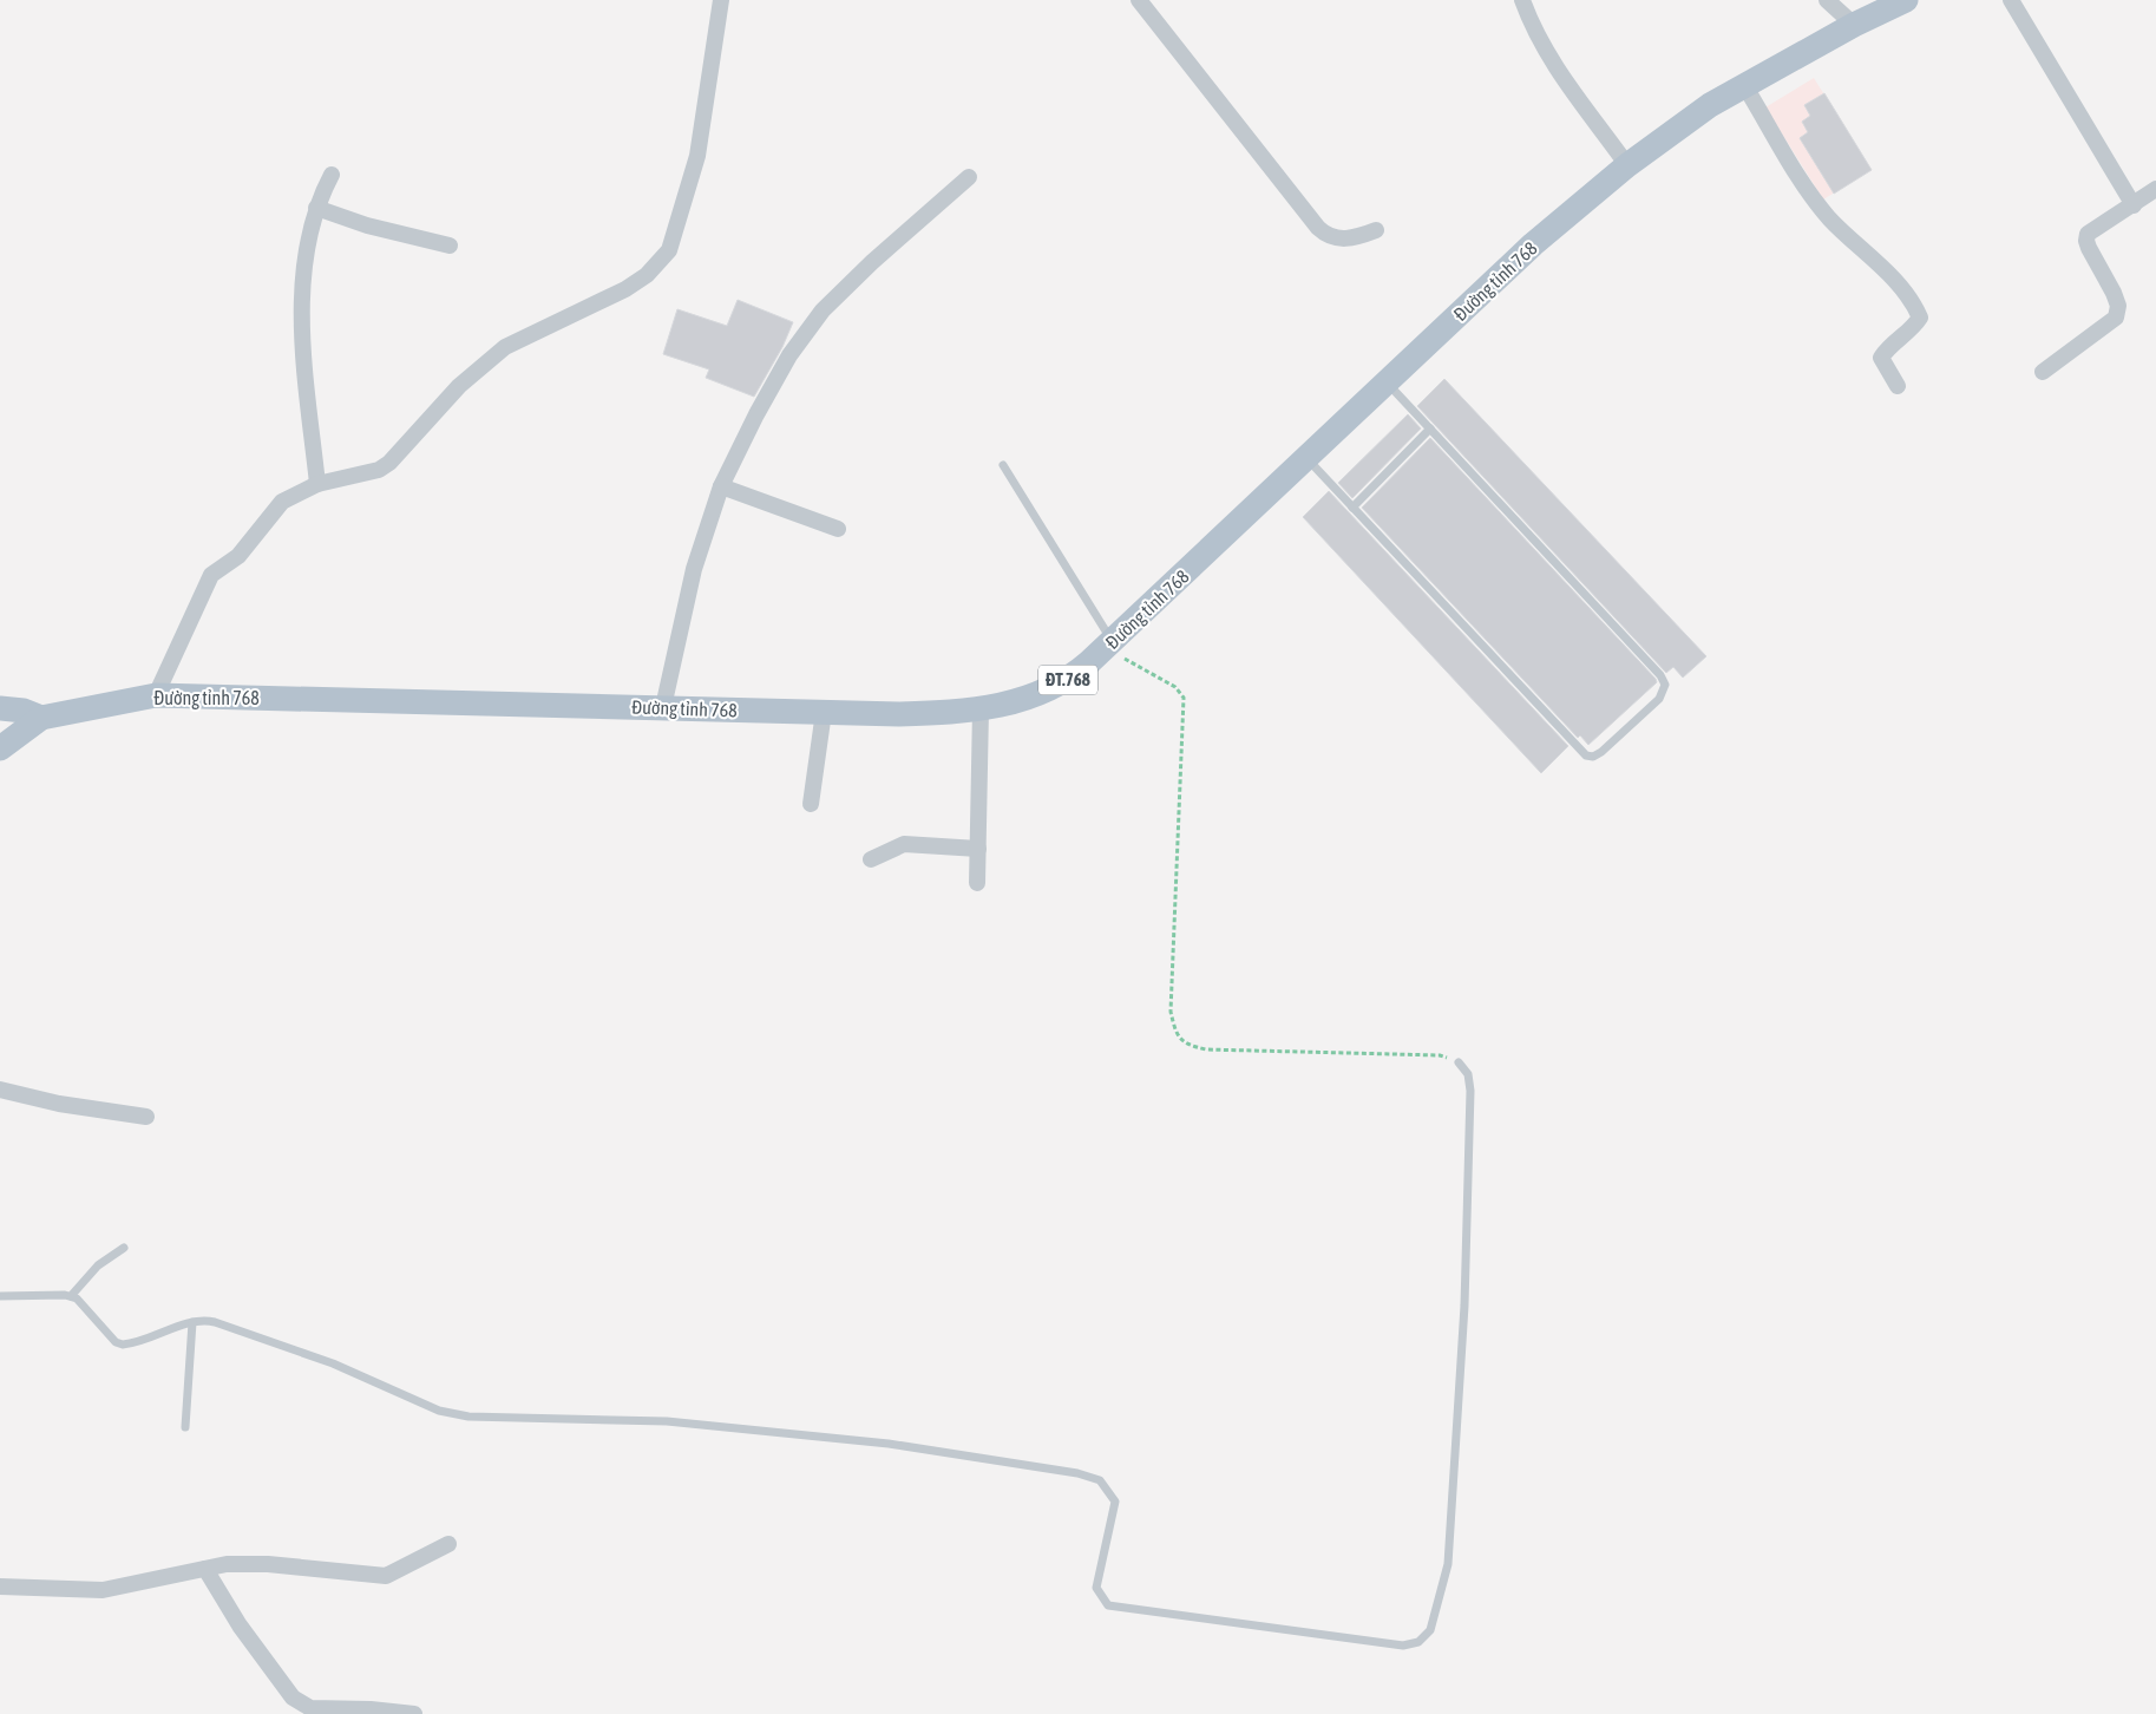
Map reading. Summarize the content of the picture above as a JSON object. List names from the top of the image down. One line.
{"streets":{"main road":["Đường tỉnh 768","ĐT.768"]},"crossings":[["Đường tỉnh 768","ĐT.768"]]}
